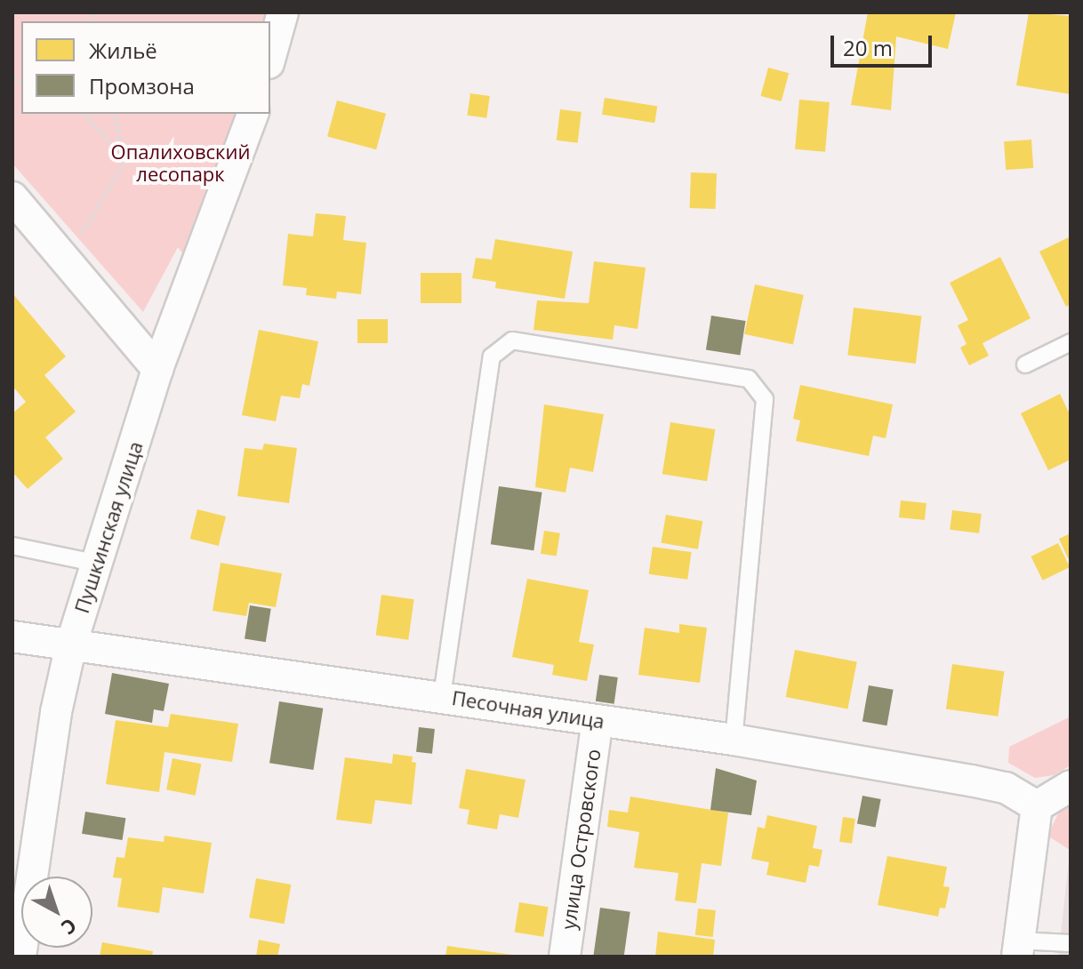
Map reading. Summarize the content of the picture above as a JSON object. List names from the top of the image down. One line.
{"streets":{"street":["Пушкинская улица","Песочная улица","улица Островского"]},"crossings":[["Пушкинская улица","Песочная улица"],["Песочная улица","улица Островского"]],"parks":["Опалиховский лесопарк"],"legend":["Жильё","Промзона"],"scale_bar":"20 m","north":"bottom right"}
